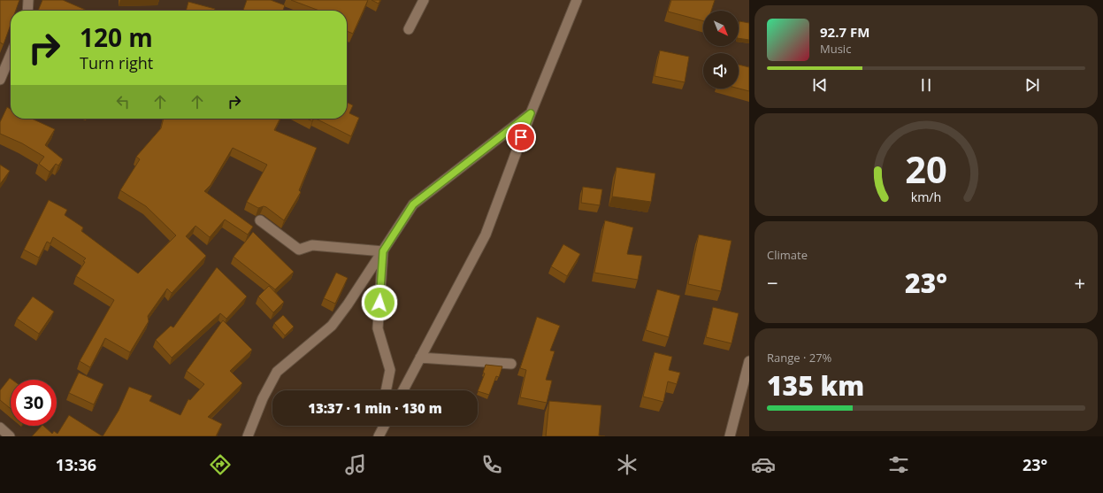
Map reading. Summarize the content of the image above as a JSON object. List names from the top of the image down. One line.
{"north":"bottom right","page":{"turn":["120 m","Turn right"],"song":["92.7 FM","Music"],"tile":["Climate",["Range · 27%","135 km"]],"heat":["−","23°","+"],"limit":"30","trip":"13:37 · 1 min · 130 m","tabs":["13:36","23°"],"gauge":["20","km/h"]}}
